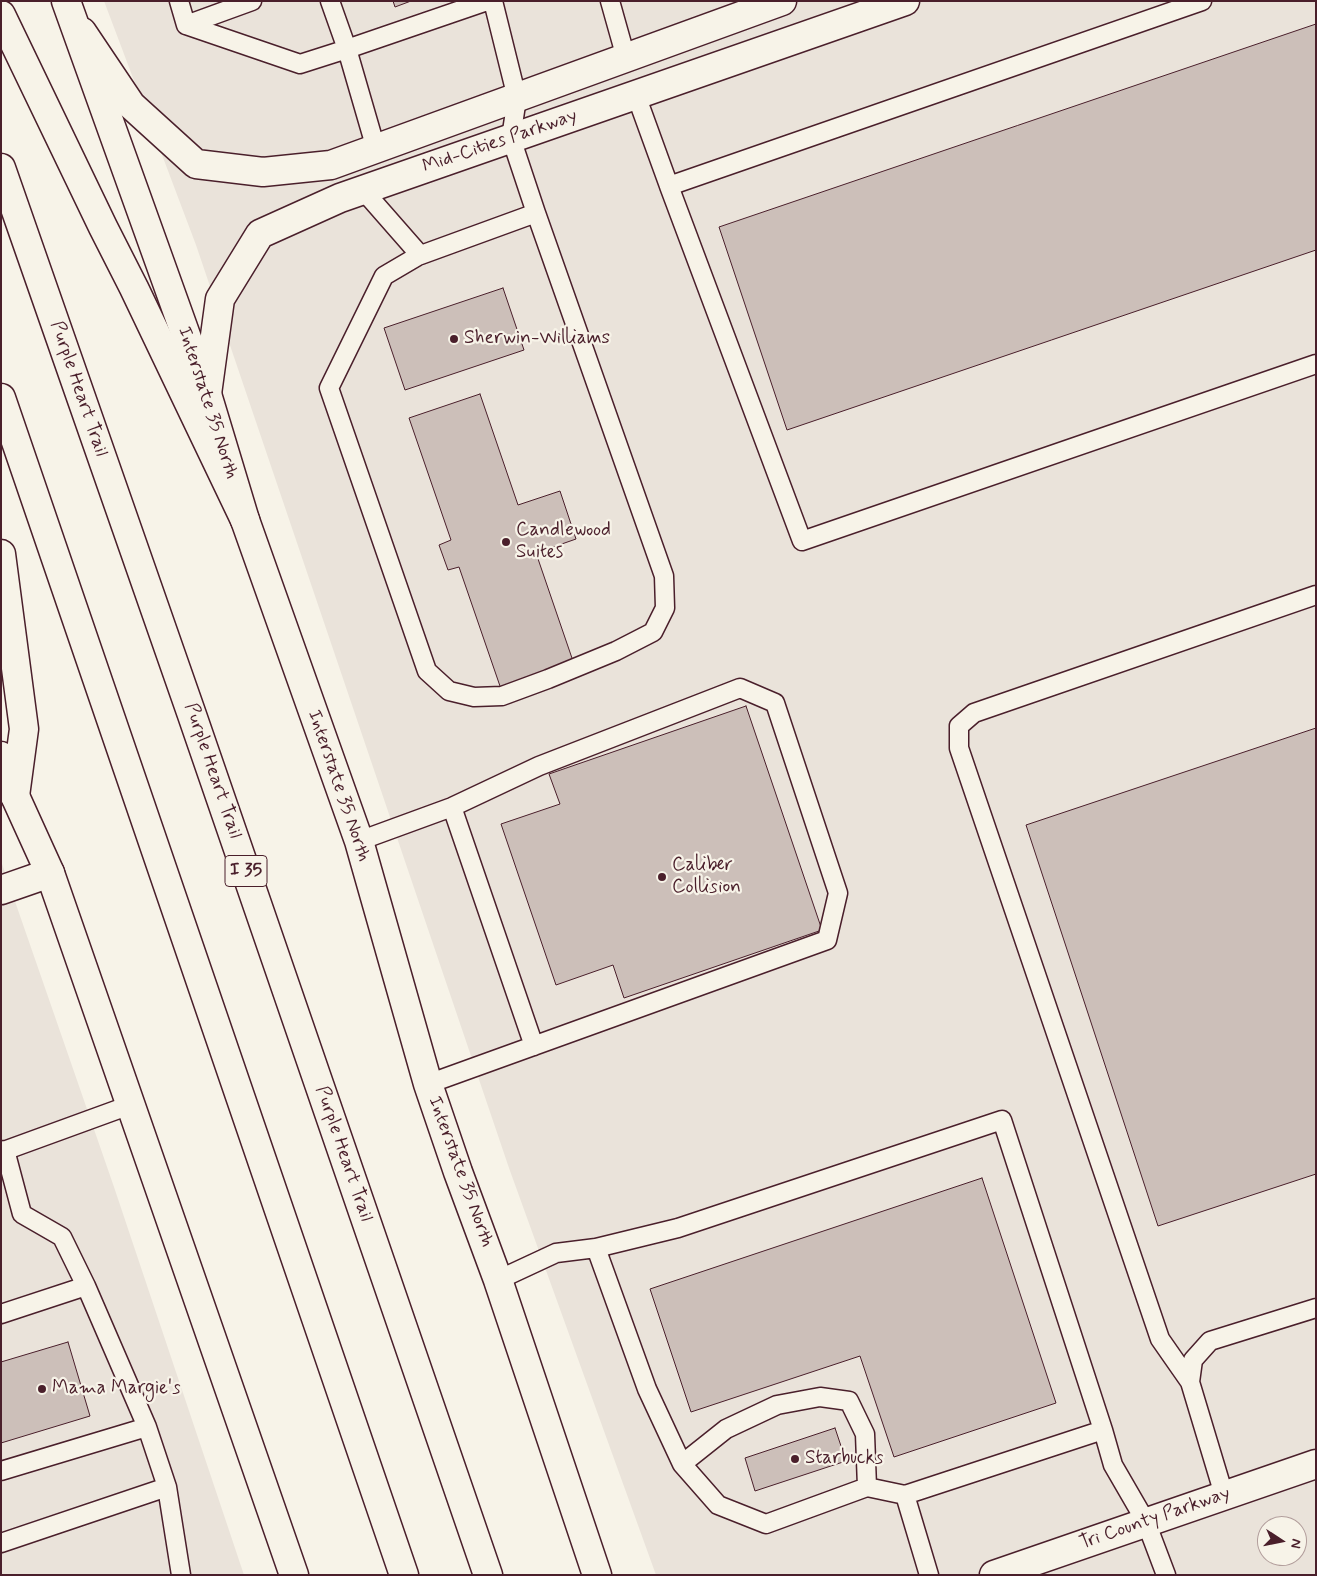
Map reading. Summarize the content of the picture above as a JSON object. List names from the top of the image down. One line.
{"streets":{"main road":["Mid-Cities Parkway","Purple Heart Trail","Interstate 35 North","I 35","Tri County Parkway"]},"crossings":[["Mid-Cities Parkway","Interstate 35 North"]],"places":["Sherwin-Williams","Candlewood Suites","Caliber Collision","Mama Margie's","Starbucks"],"north":"right"}
